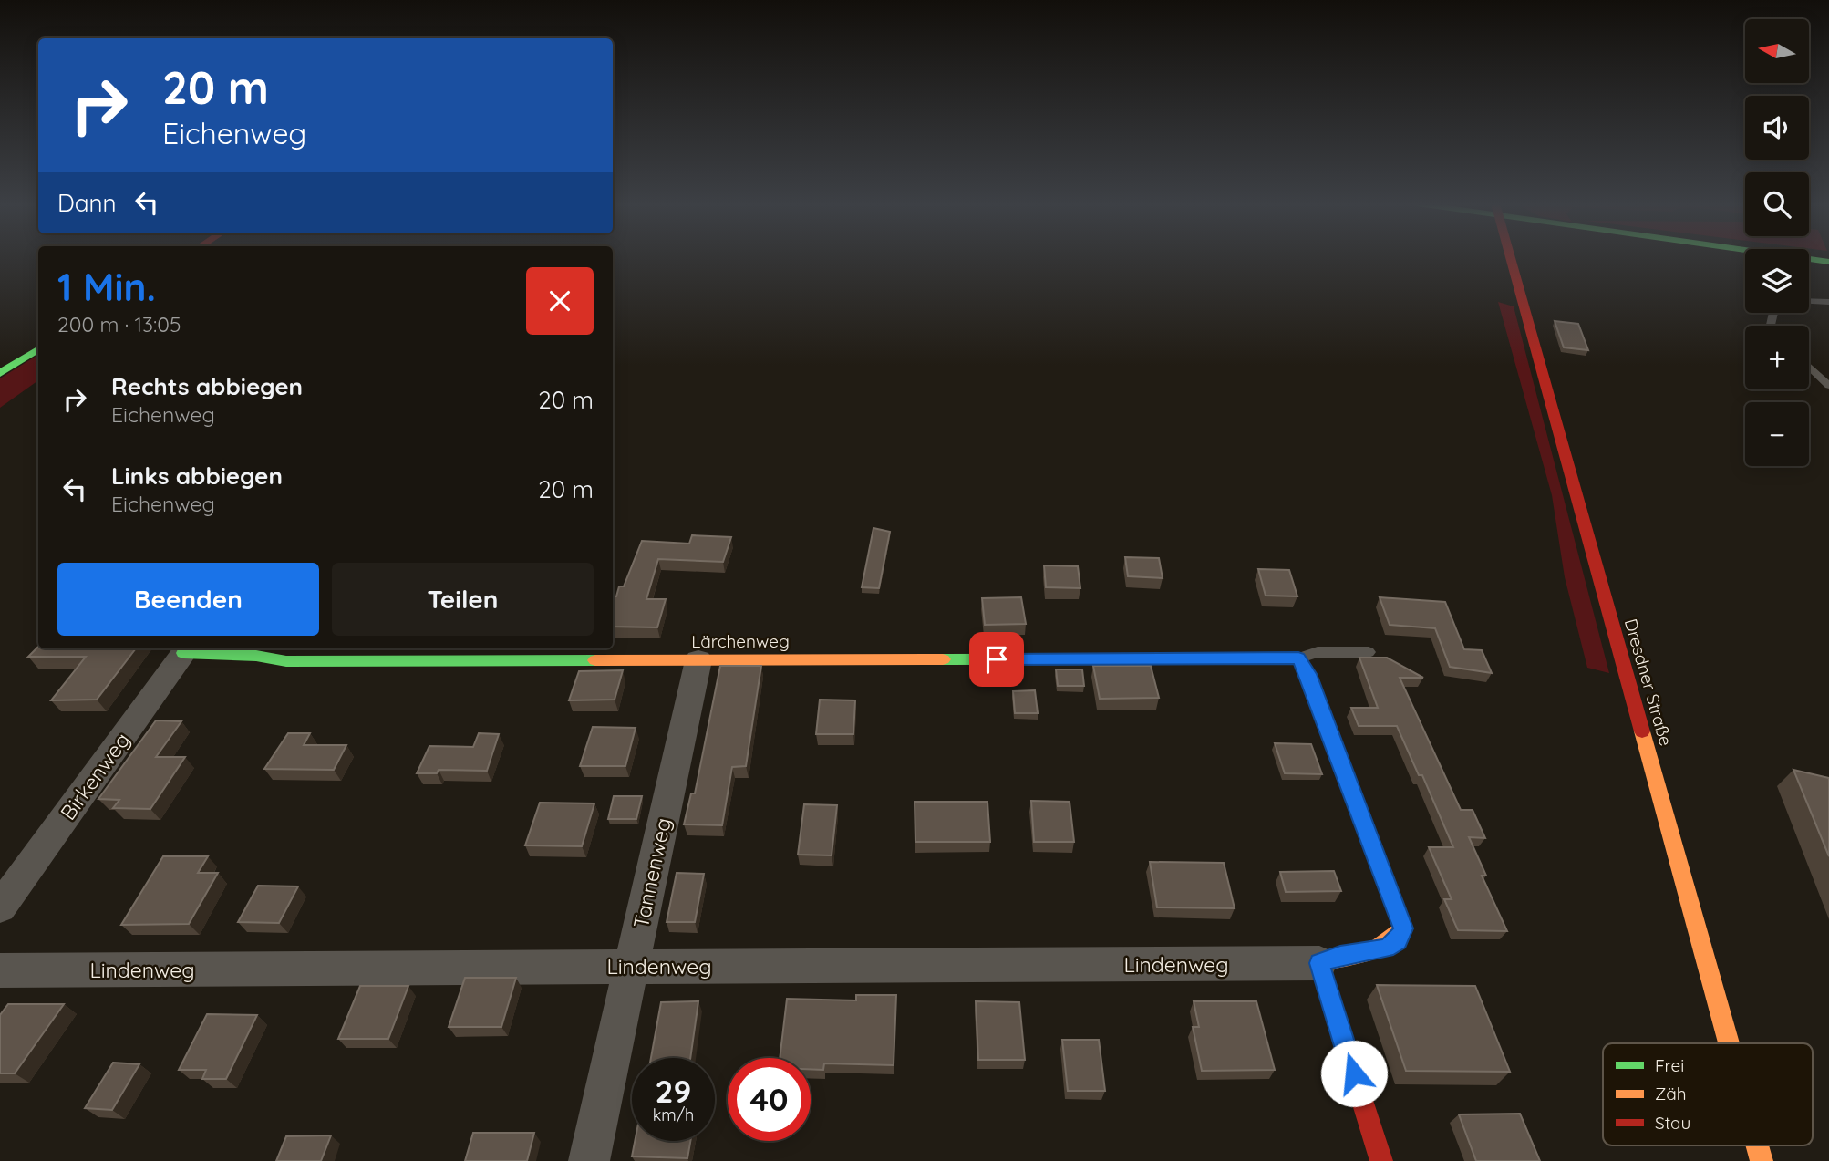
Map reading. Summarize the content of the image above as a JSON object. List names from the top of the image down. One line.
{"streets":{"main road":["Lärchenweg","Dresdner Straße"],"street":["Birkenweg","Tannenweg","Lindenweg"]},"crossings":[["Lärchenweg","Birkenweg"],["Lärchenweg","Tannenweg"],["Tannenweg","Lindenweg"]],"legend":["Frei","Zäh","Stau"],"north":"left","page":{"map_buttons":["+","−"],"turn":["20 m","Eichenweg"],"then":"Dann","heading":["1 Min.","200 m · 13:05"],"list":[{"name":"Rechts abbiegen","note":"Eichenweg","value":"20 m"},{"name":"Links abbiegen","note":"Eichenweg","value":"20 m"}],"buttons":["Beenden","Teilen"],"speed":"29 km/h","limit":"40"}}
